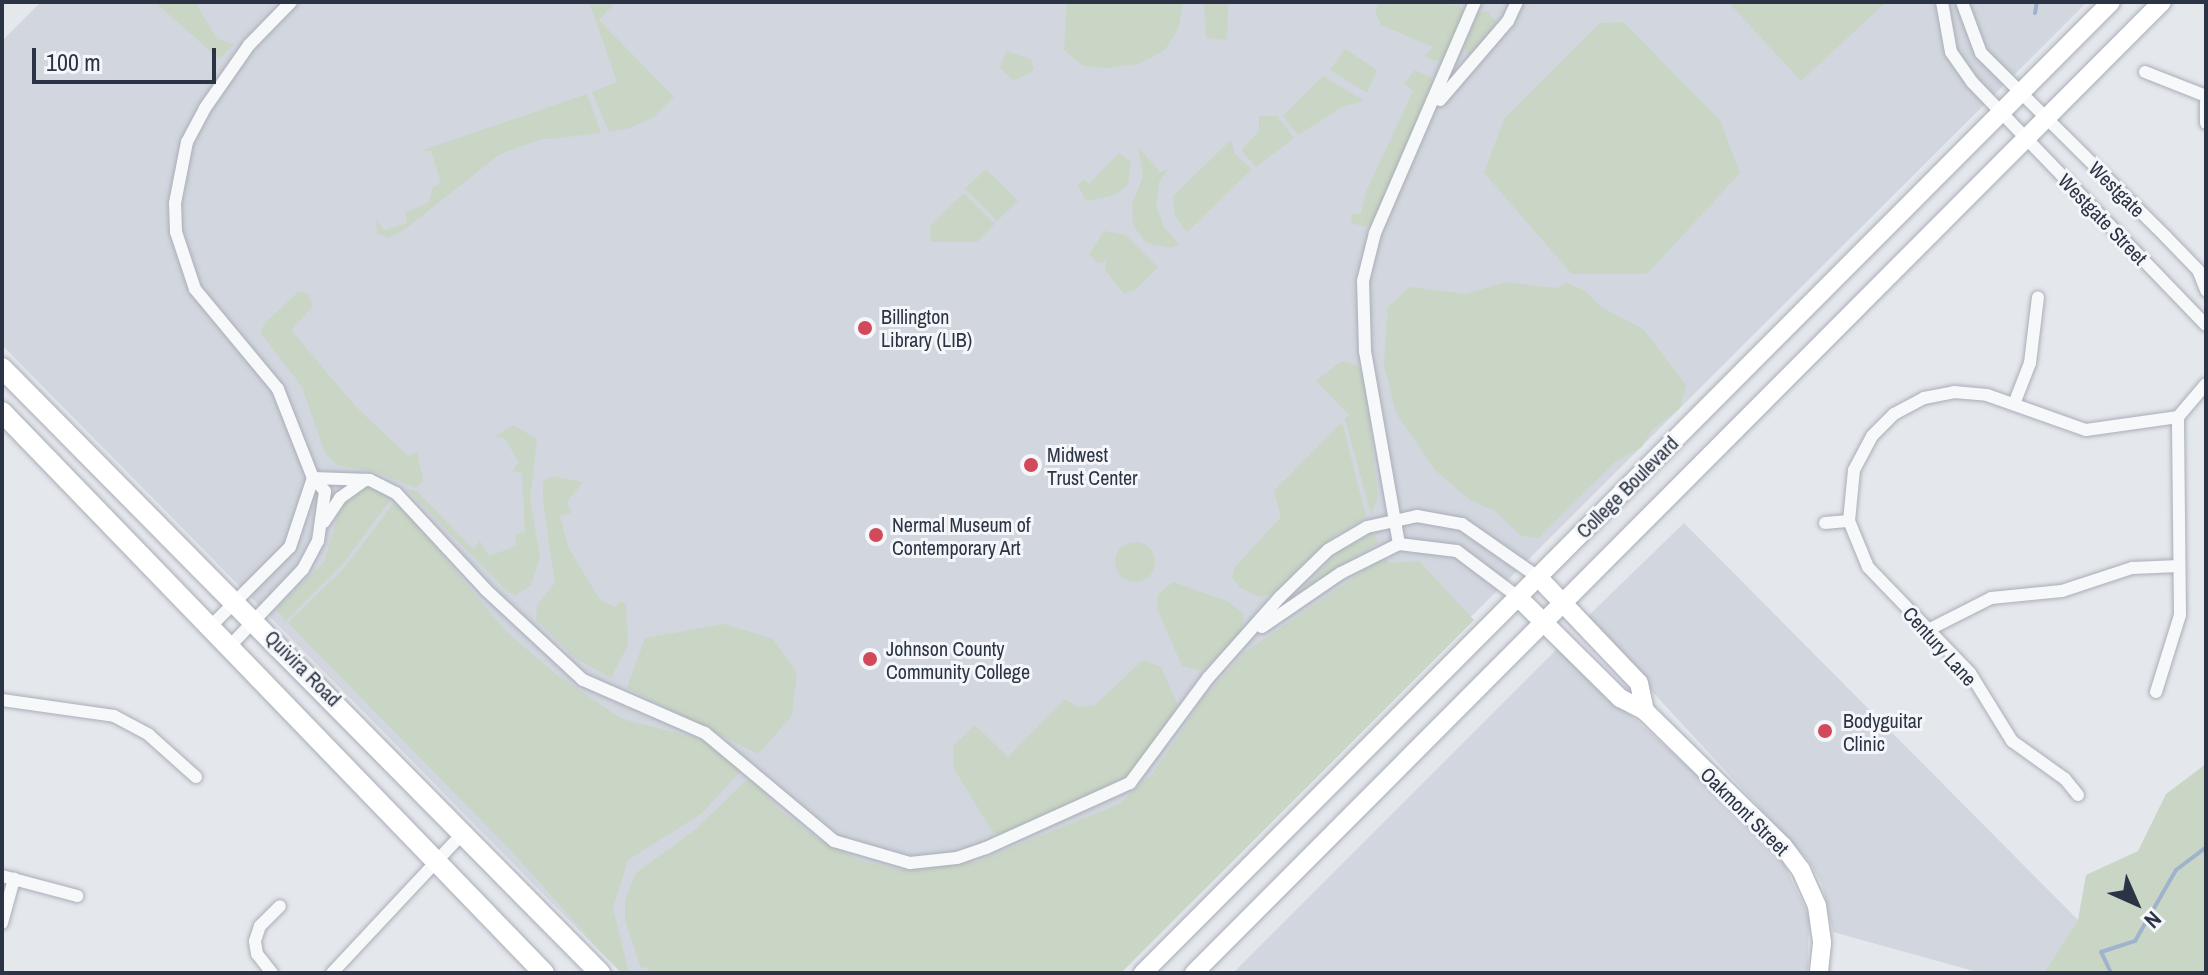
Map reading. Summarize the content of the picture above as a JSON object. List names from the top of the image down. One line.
{"streets":{"main road":["College Boulevard","Quivira Road","Oakmont Street"],"street":["Westgate","Westgate Street","Century Lane"]},"crossings":[["Westgate","College Boulevard"],["Westgate Street","College Boulevard"],["College Boulevard","Oakmont Street"]],"places":["Billington Library (LIB)","Midwest Trust Center","Nermal Museum of Contemporary Art","Johnson County Community College","Bodyguitar Clinic"],"scale_bar":"100 m","north":"bottom right"}
